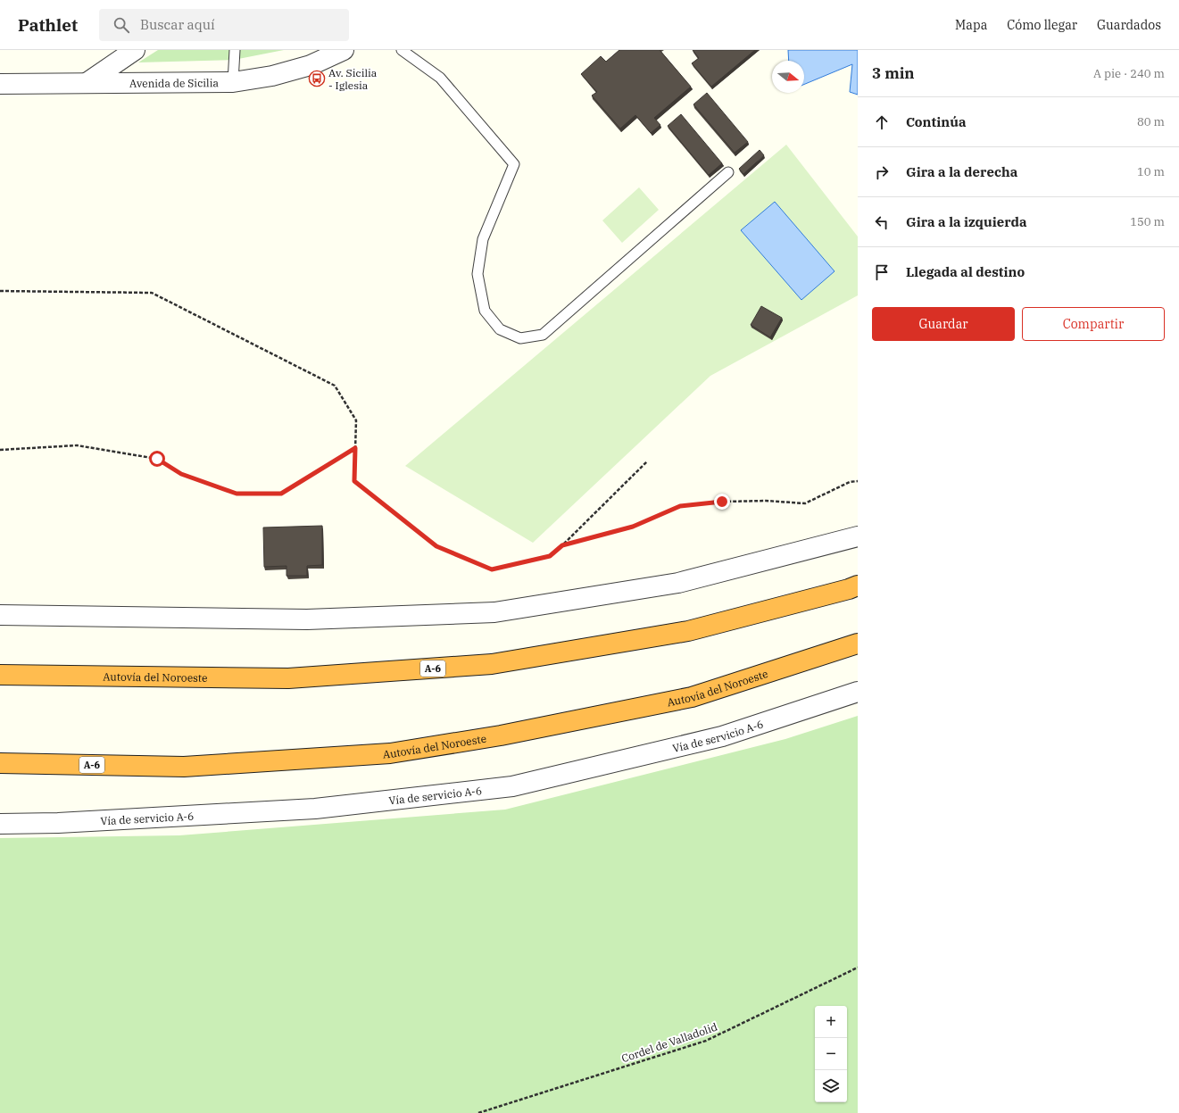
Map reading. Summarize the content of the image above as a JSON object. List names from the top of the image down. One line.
{"streets":{"highway":["A-6","Autovía del Noroeste"],"street":["Avenida de Sicilia","Vía de servicio A-6"],"path":["Cordel de Valladolid"]},"places":{"bus stop":["Av. Sicilia - Iglesia"]},"north":"right","page":{"header":"Pathlet","search":"Buscar aquí","nav":["Mapa","Cómo llegar","Guardados"],"heading":["3 min","A pie · 240 m"],"list":[["Continúa","80 m"],["Gira a la derecha","10 m"],["Gira a la izquierda","150 m"],"Llegada al destino"],"buttons":["Guardar","Compartir"],"map_buttons":["+","−"]}}
